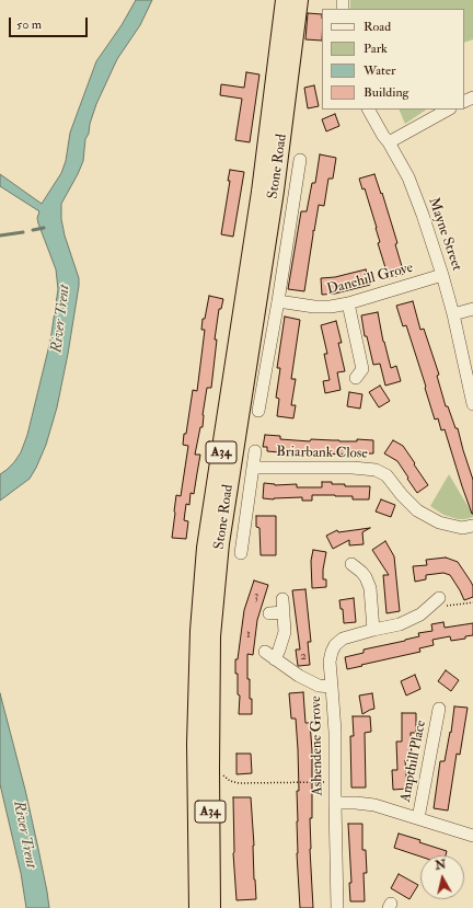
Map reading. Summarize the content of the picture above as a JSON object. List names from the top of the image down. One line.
{"streets":{"highway":["Stone Road","A34"],"street":["Mayne Street","Danehill Grove","Briarbank Close","Ashendene Grove","Ampthill Place"]},"crossings":[["Mayne Street","Danehill Grove"],["Ashendene Grove","Ampthill Place"]],"water":["River Trent"],"house_numbers":["3","1","2"],"legend":["Road","Park","Water","Building"],"scale_bar":"50 m","north":"top"}
